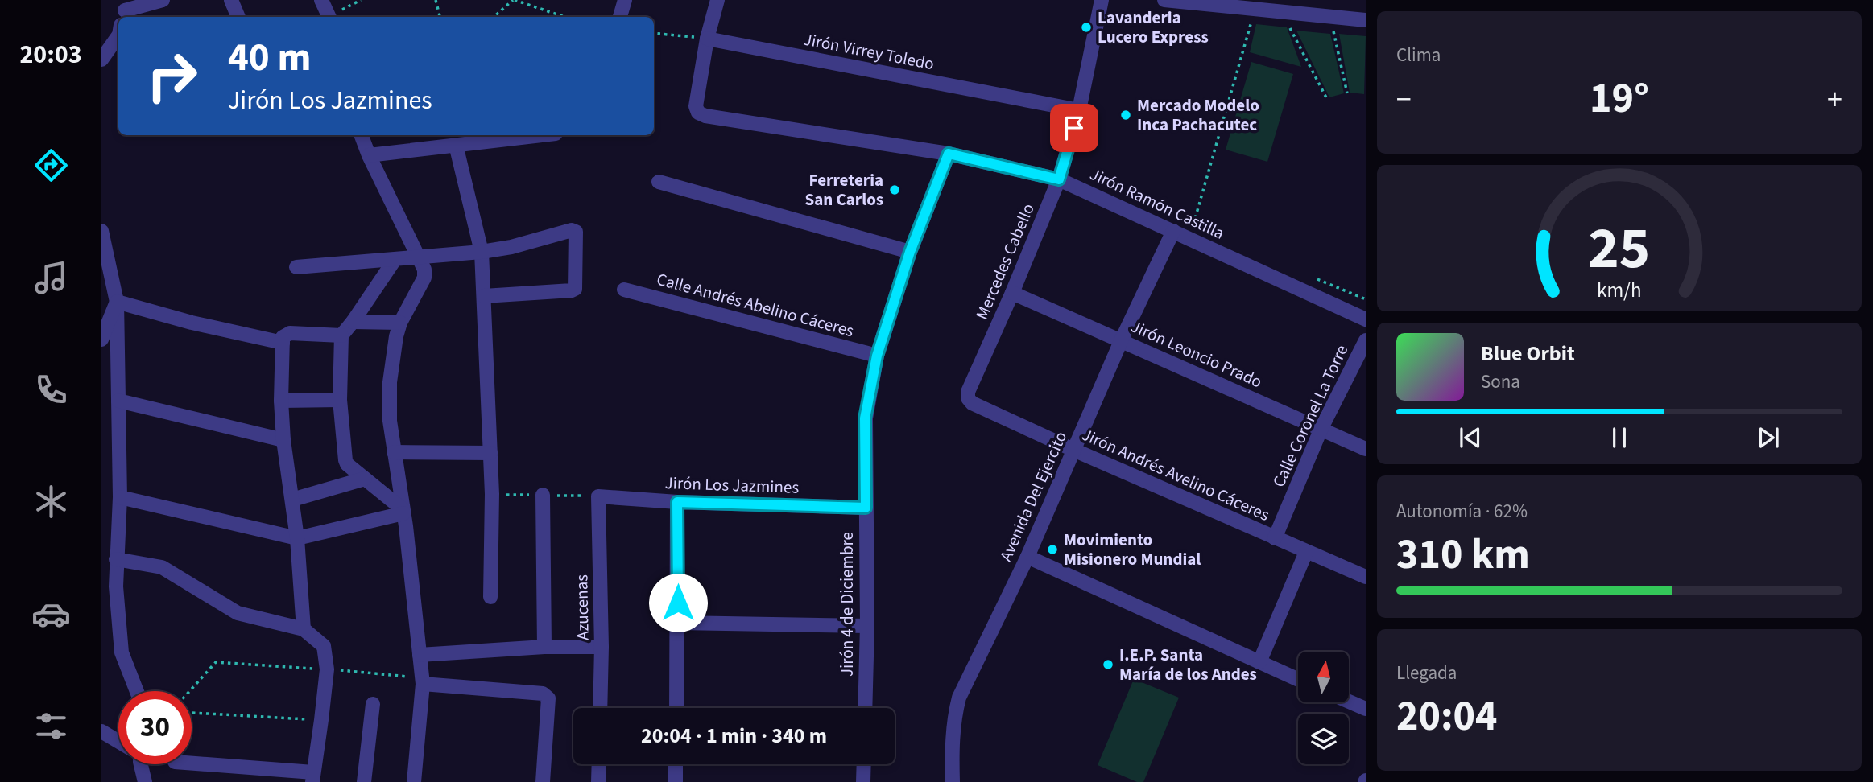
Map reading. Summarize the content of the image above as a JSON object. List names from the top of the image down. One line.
{"streets":{"street":["Jirón Virrey Toledo","Jirón Ramón Castilla","Mercedes Cabello","Calle Andrés Abelino Cáceres","Jirón Leoncio Prado","Calle Coronel La Torre","Jirón Andrés Avelino Cáceres","Jirón Los Jazmines","Avenida Del Ejercito","Jirón 4 de Diciembre","Azucenas"]},"crossings":[["Jirón Virrey Toledo","Jirón Ramón Castilla"],["Jirón Virrey Toledo","Mercedes Cabello"],["Jirón Ramón Castilla","Mercedes Cabello"],["Jirón Ramón Castilla","Avenida Del Ejercito"],["Jirón Ramón Castilla","Jirón 4 de Diciembre"],["Mercedes Cabello","Jirón Leoncio Prado"],["Mercedes Cabello","Jirón Andrés Avelino Cáceres"],["Calle Andrés Abelino Cáceres","Jirón 4 de Diciembre"],["Jirón Leoncio Prado","Calle Coronel La Torre"],["Jirón Leoncio Prado","Avenida Del Ejercito"],["Calle Coronel La Torre","Jirón Andrés Avelino Cáceres"],["Jirón Andrés Avelino Cáceres","Avenida Del Ejercito"],["Jirón Los Jazmines","Jirón 4 de Diciembre"],["Jirón Los Jazmines","Azucenas"]],"places":["Lavanderia Lucero Express","Mercado Modelo Inca Pachacutec","Ferreteria San Carlos","Movimiento Misionero Mundial","I.E.P. Santa María de los Andes"],"north":"top","page":{"tabs":"20:03","tile":["Clima",["Autonomía · 62%","310 km"],["Llegada","20:04"]],"turn":["40 m","Jirón Los Jazmines"],"heat":["−","19°","+"],"song":["Blue Orbit","Sona"],"limit":"30","trip":"20:04 · 1 min · 340 m","gauge":["25","km/h"]}}
